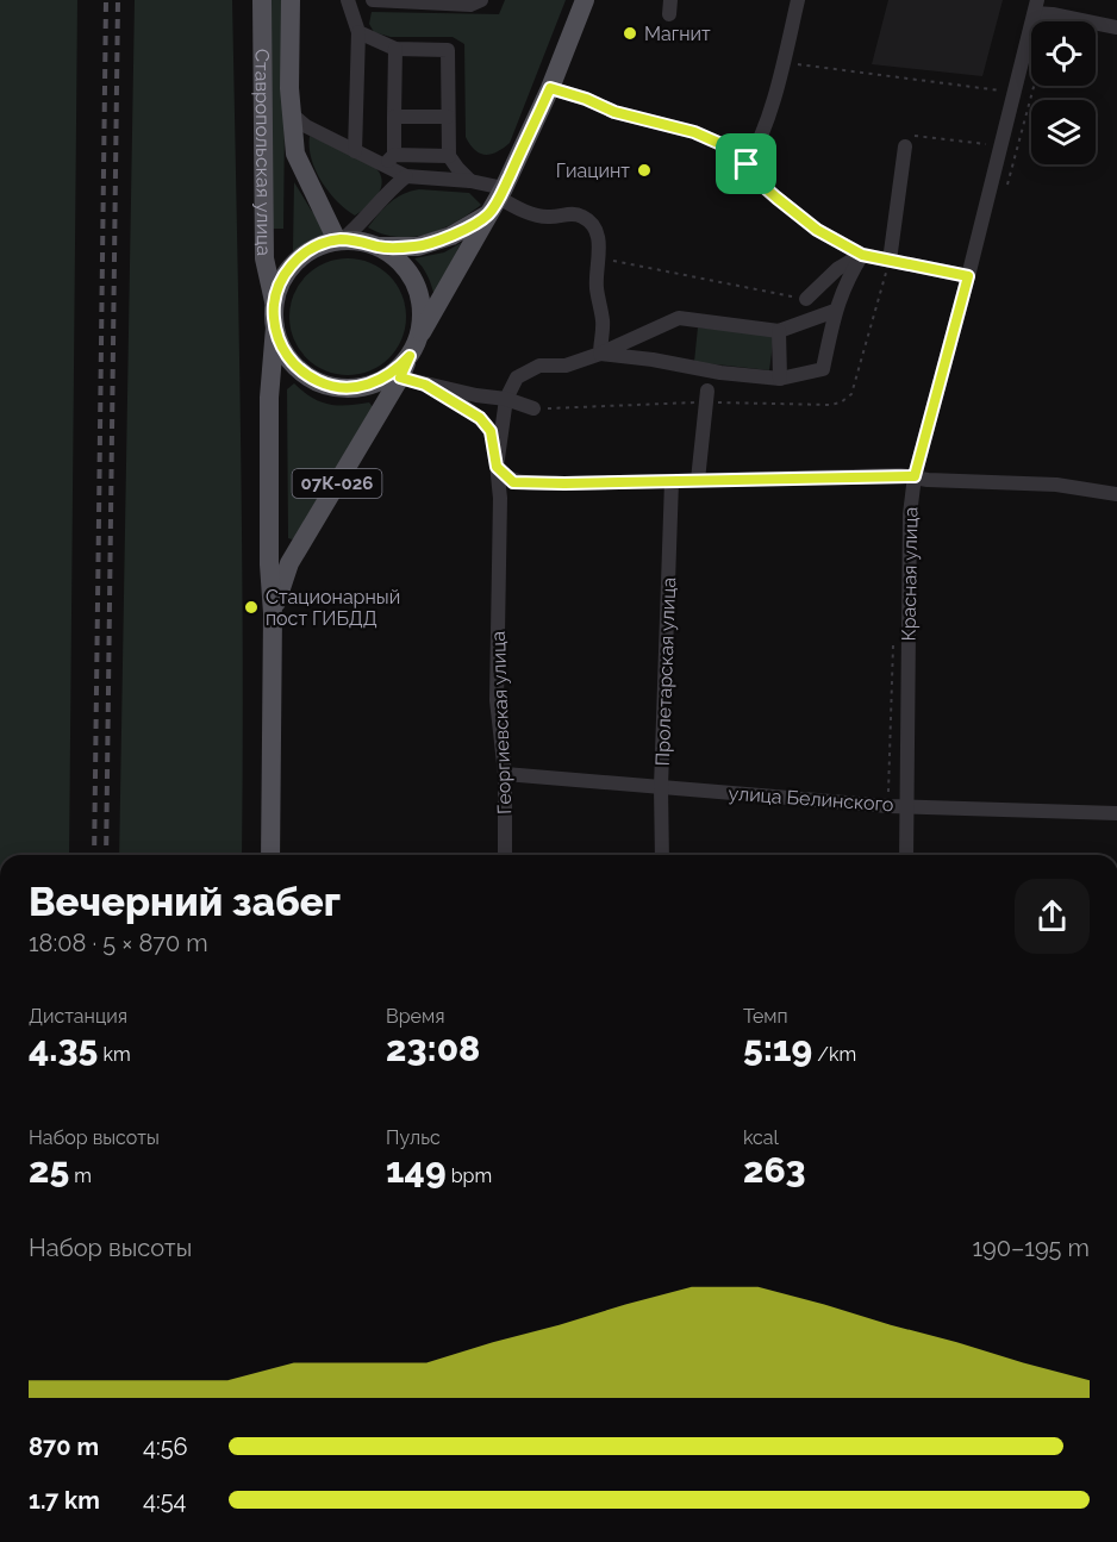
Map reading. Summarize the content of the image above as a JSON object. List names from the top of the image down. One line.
{"streets":{"main road":["Ставропольская улица","07К-026"],"street":["Красная улица","Пролетарская улица","Георгиевская улица","улица Белинского"]},"crossings":[["Ставропольская улица","07К-026"],["Красная улица","улица Белинского"],["Пролетарская улица","улица Белинского"],["Георгиевская улица","улица Белинского"]],"places":["Магнит","Гиацинт","Стационарный пост ГИБДД"],"page":{"heading":["Вечерний забег","18:08 · 5 × 870 m"],"stats":[["Дистанция","4.35 km"],["Время","23:08"],["Темп","5:19 /km"],["Набор высоты","25 m"],["Пульс","149 bpm"],["kcal","263"]],"chart":["Набор высоты","190–195 m"],"list":[{"name":"870 m","note":"4:56"},{"name":"1.7 km","note":"4:54"}]}}
